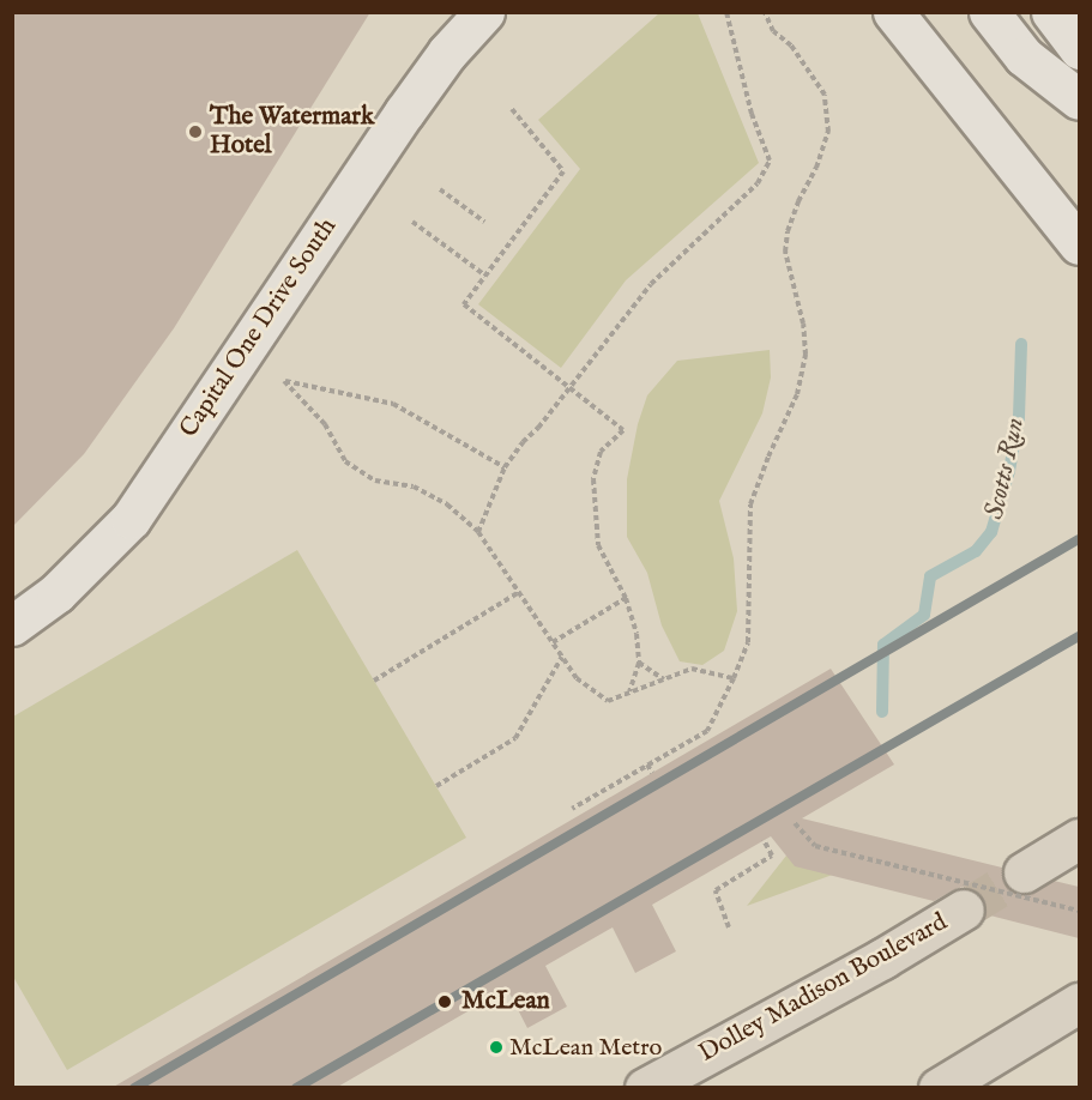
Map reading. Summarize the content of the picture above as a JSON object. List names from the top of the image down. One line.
{"streets":{"main road":["Dolley Madison Boulevard"],"street":["Capital One Drive South"]},"water":["Scotts Run"],"places":["The Watermark Hotel","McLean","McLean Metro"]}
